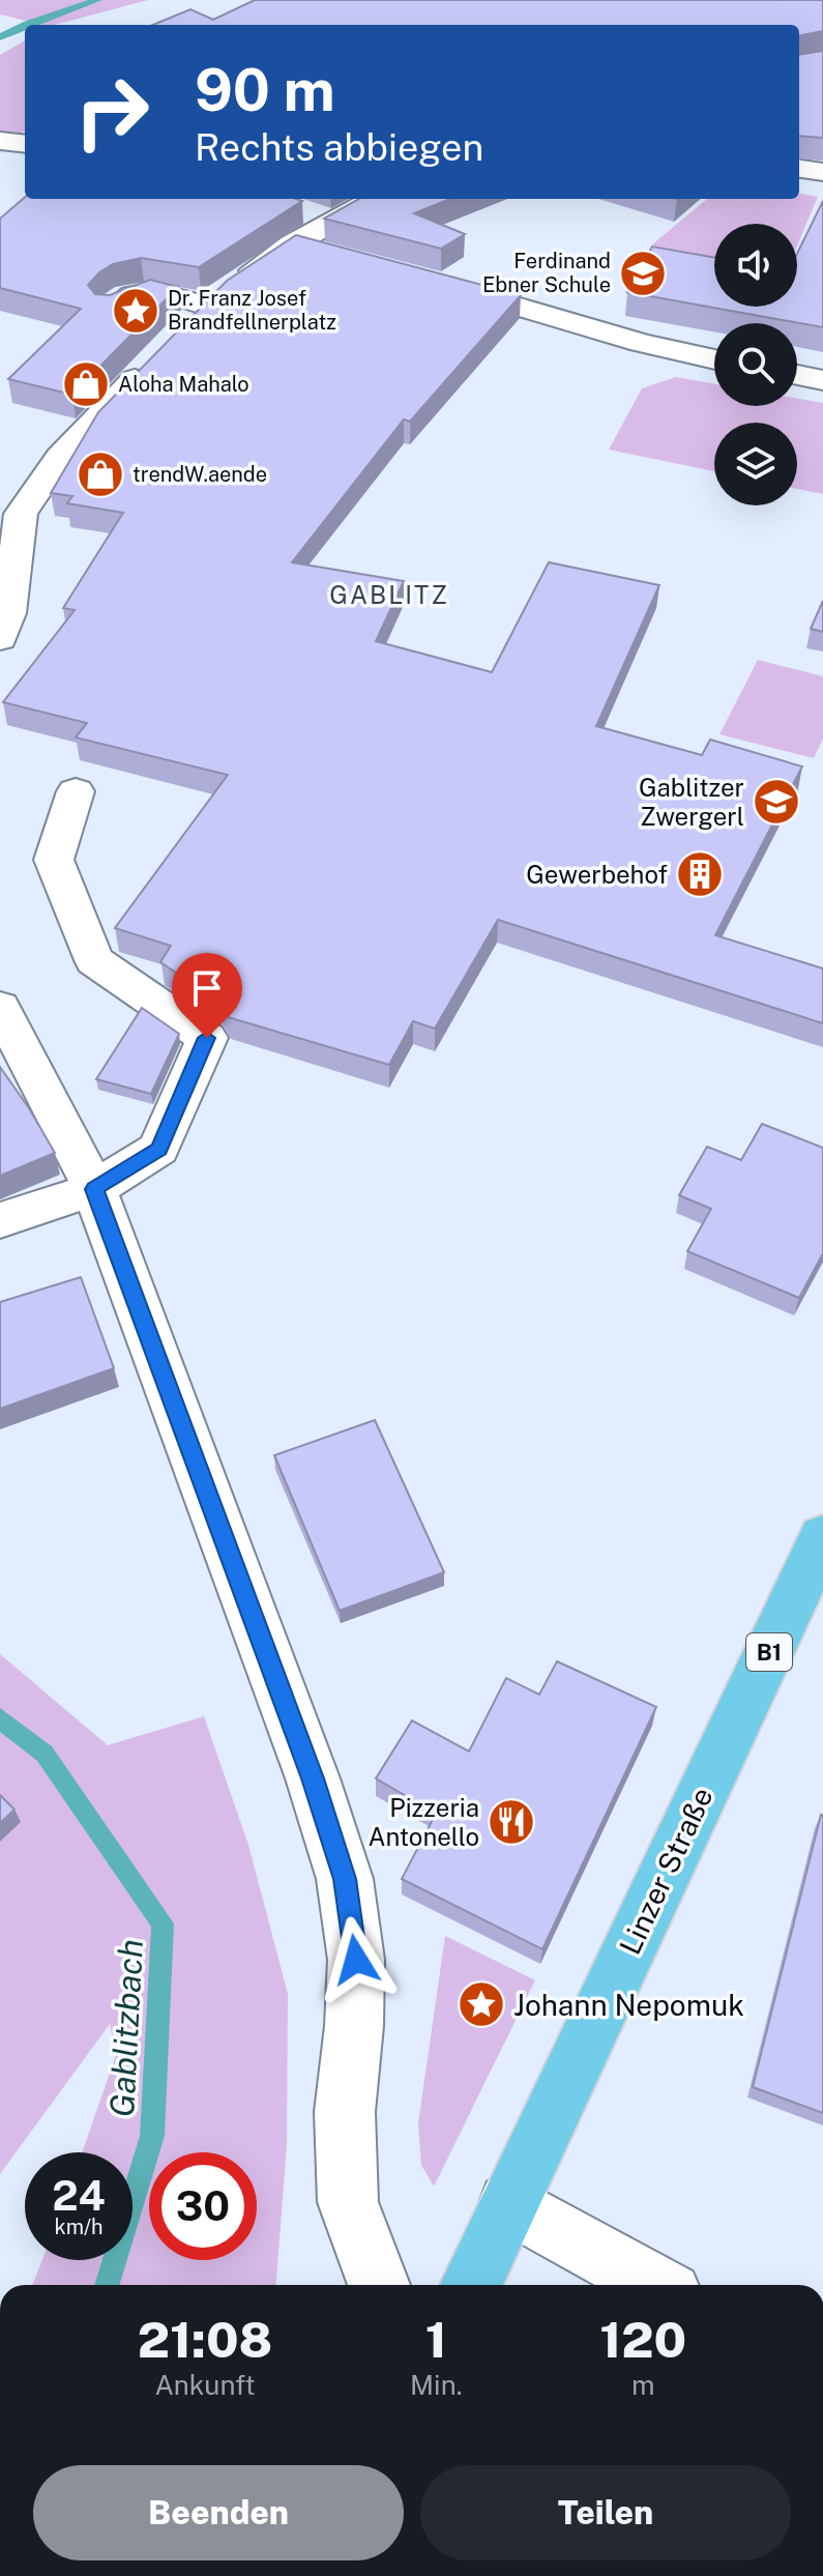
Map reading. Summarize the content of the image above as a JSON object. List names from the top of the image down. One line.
{"streets":{"main road":["B1","Linzer Straße"]},"districts":["GABLITZ"],"water":["Gablitzbach"],"places":{"school or university":["Ferdinand Ebner Schule","Gablitzer Zwergerl"],"place":["Dr. Franz Josef Brandfellnerplatz","Johann Nepomuk"],"shop":["Aloha Mahalo","trendW.aende"],"building":["Gewerbehof"],"restaurant":["Pizzeria Antonello"]},"page":{"turn":["90 m","Rechts abbiegen"],"speed":"24 km/h","limit":"30","eta":["21:08","Ankunft","1","Min.","120","m"],"buttons":["Beenden","Teilen"]}}
